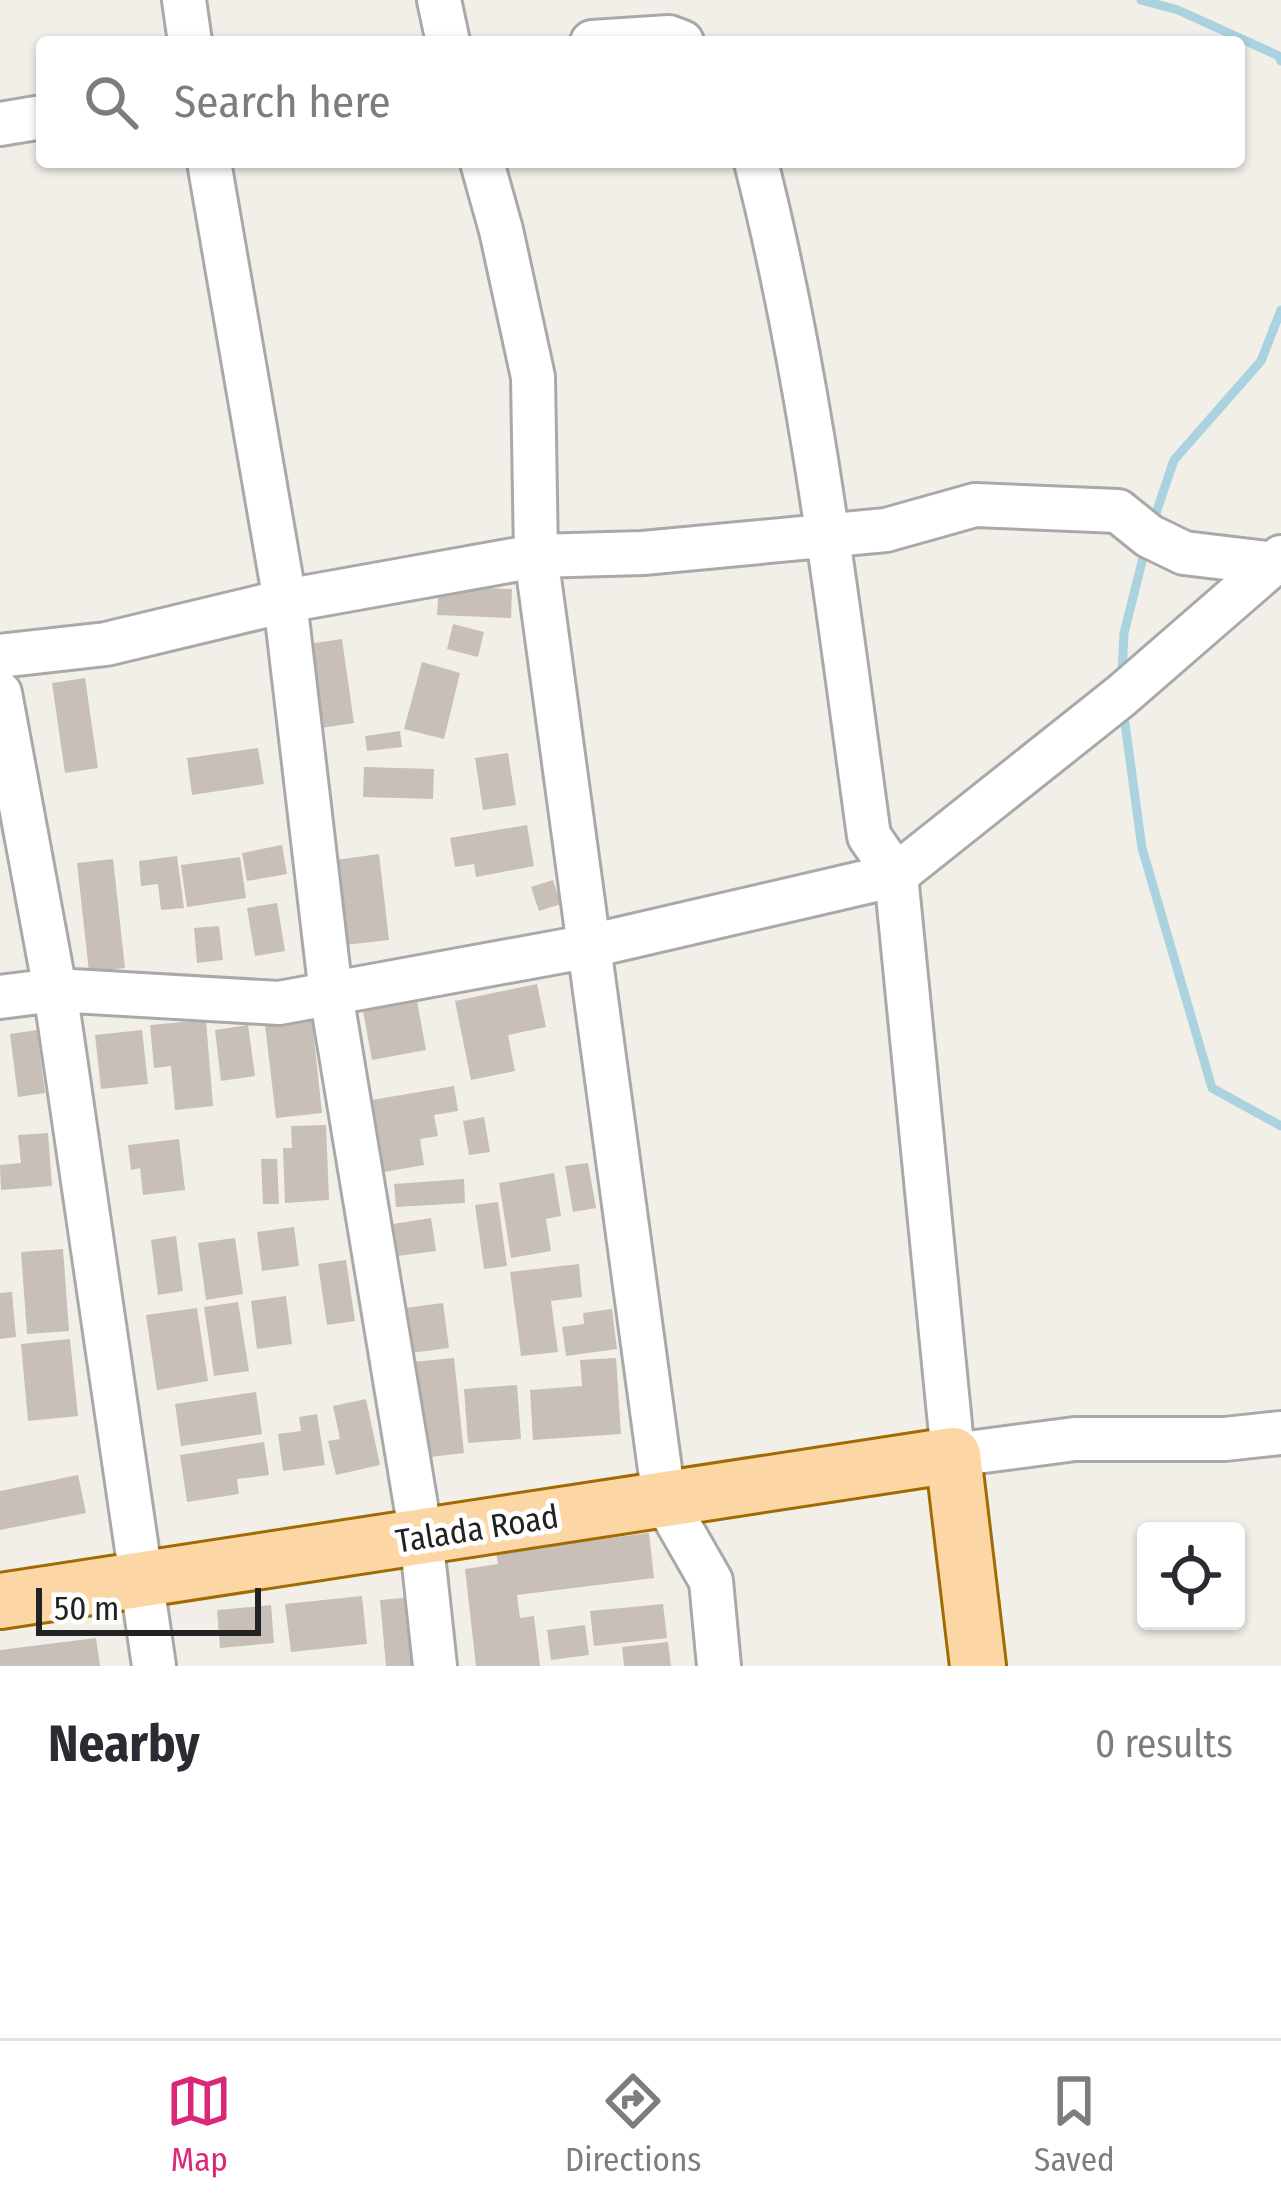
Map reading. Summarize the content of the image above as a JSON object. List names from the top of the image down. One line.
{"streets":{"main road":["Talada Road"]},"scale_bar":"50 m","page":{"search":"Search here","scale":"50 m","heading":["Nearby","0 results"],"nav":["Map","Directions","Saved"]}}
